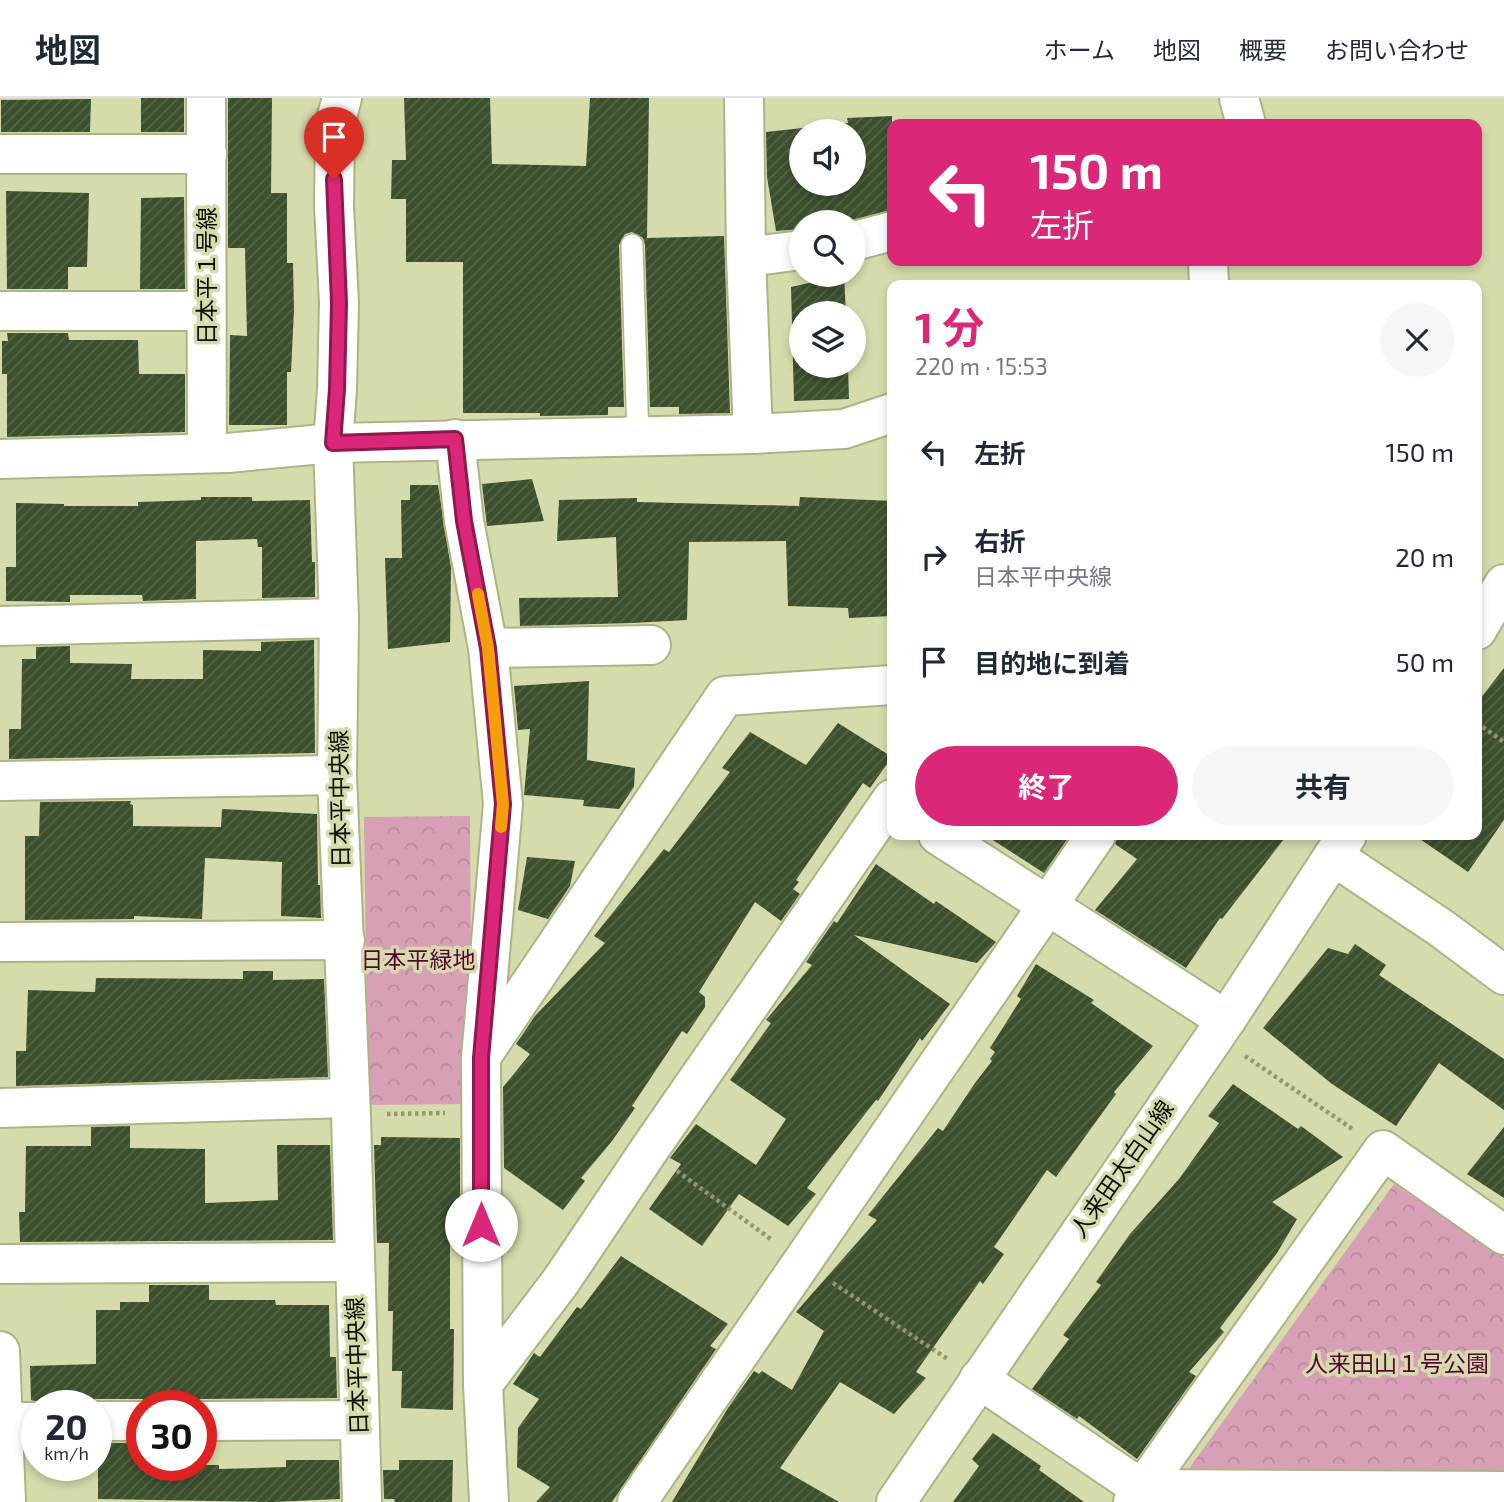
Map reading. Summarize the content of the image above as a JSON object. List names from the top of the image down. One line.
{"streets":{"street":["日本平１号線","日本平中央線","人来田太白山線"]},"parks":["日本平緑地","人来田山１号公園"],"page":{"header":"地図","nav":["ホーム","地図","概要","お問い合わせ"],"turn":["150 m","左折"],"heading":["1 分","220 m · 15:53"],"list":[{"name":"左折","value":"150 m"},{"name":"右折","note":"日本平中央線","value":"20 m"},{"name":"目的地に到着","value":"50 m"}],"buttons":["終了","共有"],"speed":"20 km/h","limit":"30"}}
